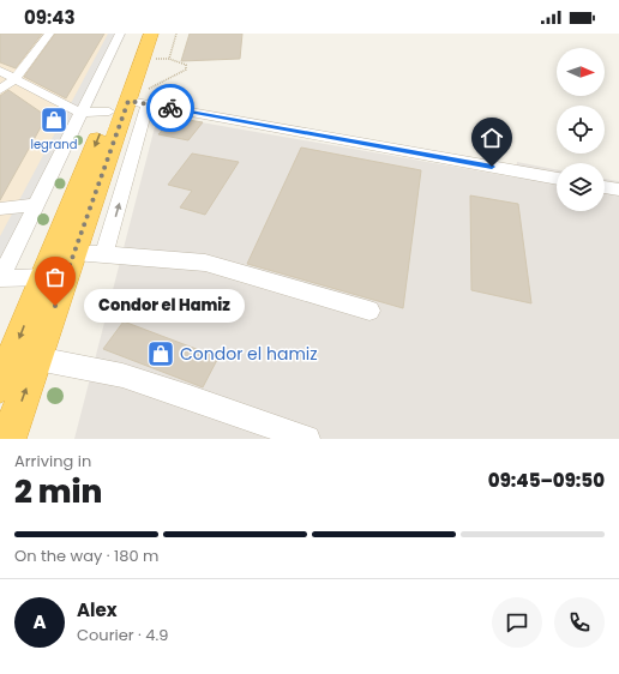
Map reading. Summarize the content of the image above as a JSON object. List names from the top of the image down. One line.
{"places":{"shop":["legrand","Condor el hamiz"],"other":["Condor el Hamiz"]},"north":"right","page":{"status":"09:43","bubble":"Condor el Hamiz","heading":["2 min","Arriving in","09:45–09:50"],"panel":["Alex","Courier · 4.9"],"bar":"On the way · 180 m","round":"A"}}
